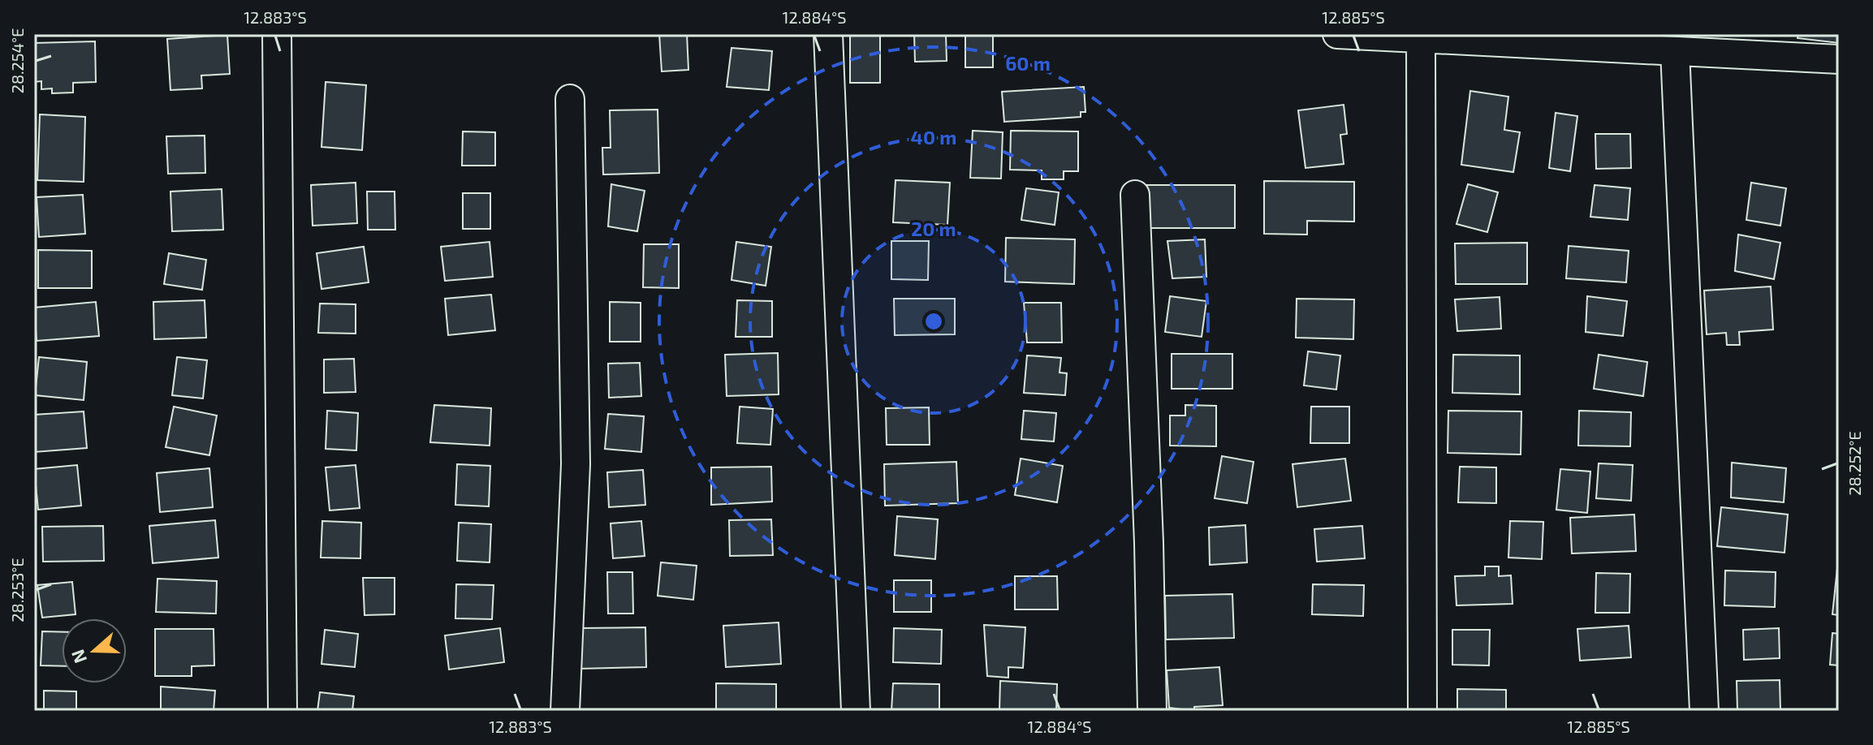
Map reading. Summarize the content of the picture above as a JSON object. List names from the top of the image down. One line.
{"north":"left","coordinates":["12.883°S","12.884°S","12.885°S","28.254°E","28.252°E","28.253°E"],"rings":["60 m","40 m","20 m"]}
